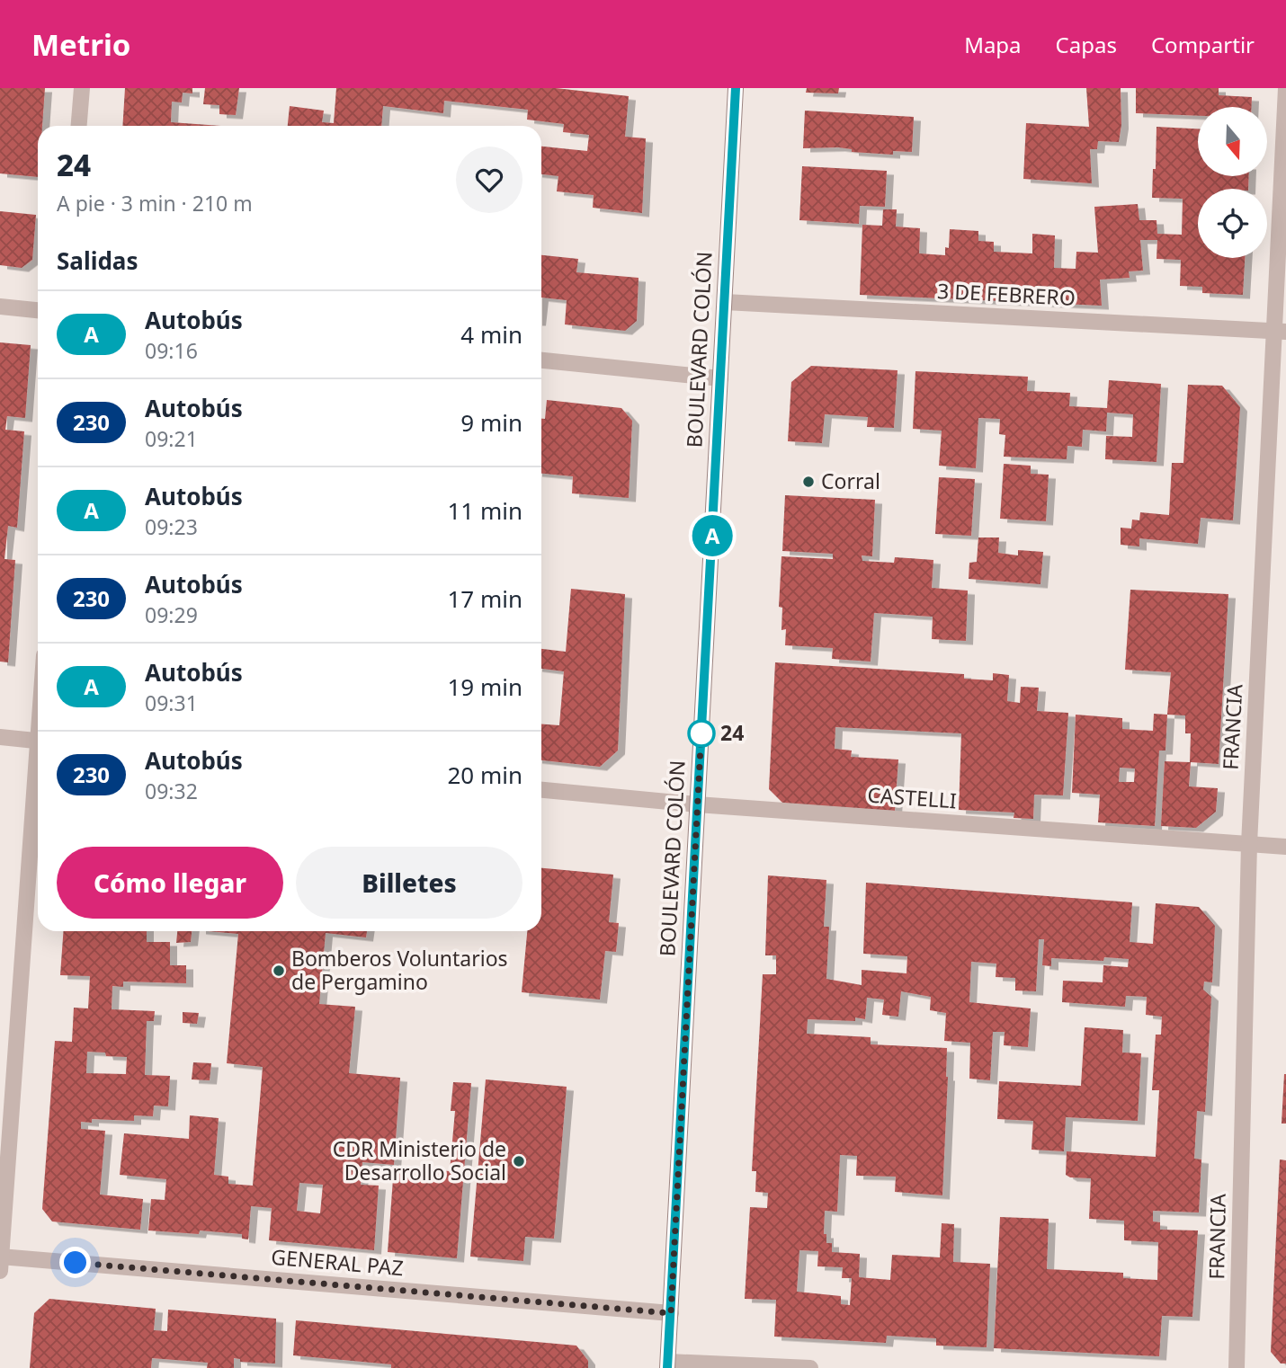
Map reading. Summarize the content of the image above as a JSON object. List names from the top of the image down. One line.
{"streets":{"main road":["BOULEVARD COLÓN"],"street":["3 DE FEBRERO","FRANCIA","CASTELLI","GENERAL PAZ"]},"crossings":[["3 DE FEBRERO","BOULEVARD COLÓN"],["3 DE FEBRERO","FRANCIA"],["BOULEVARD COLÓN","CASTELLI"],["BOULEVARD COLÓN","GENERAL PAZ"],["FRANCIA","CASTELLI"]],"places":["Corral","24","Bomberos Voluntarios de Pergamino","CDR Ministerio de Desarrollo Social"],"lines":["bus line A"],"north":"bottom","page":{"header":"Metrio","nav":["Mapa","Capas","Compartir"],"on_map":"A","heading":[["24","A pie · 3 min · 210 m"],"Salidas"],"list":[{"mark":"A","name":"Autobús","note":"09:16","value":"4 min"},{"mark":"230","name":"Autobús","note":"09:21","value":"9 min"},{"mark":"A","name":"Autobús","note":"09:23","value":"11 min"},{"mark":"230","name":"Autobús","note":"09:29","value":"17 min"},{"mark":"A","name":"Autobús","note":"09:31","value":"19 min"},{"mark":"230","name":"Autobús","note":"09:32","value":"20 min"}],"buttons":["Cómo llegar","Billetes"]}}
